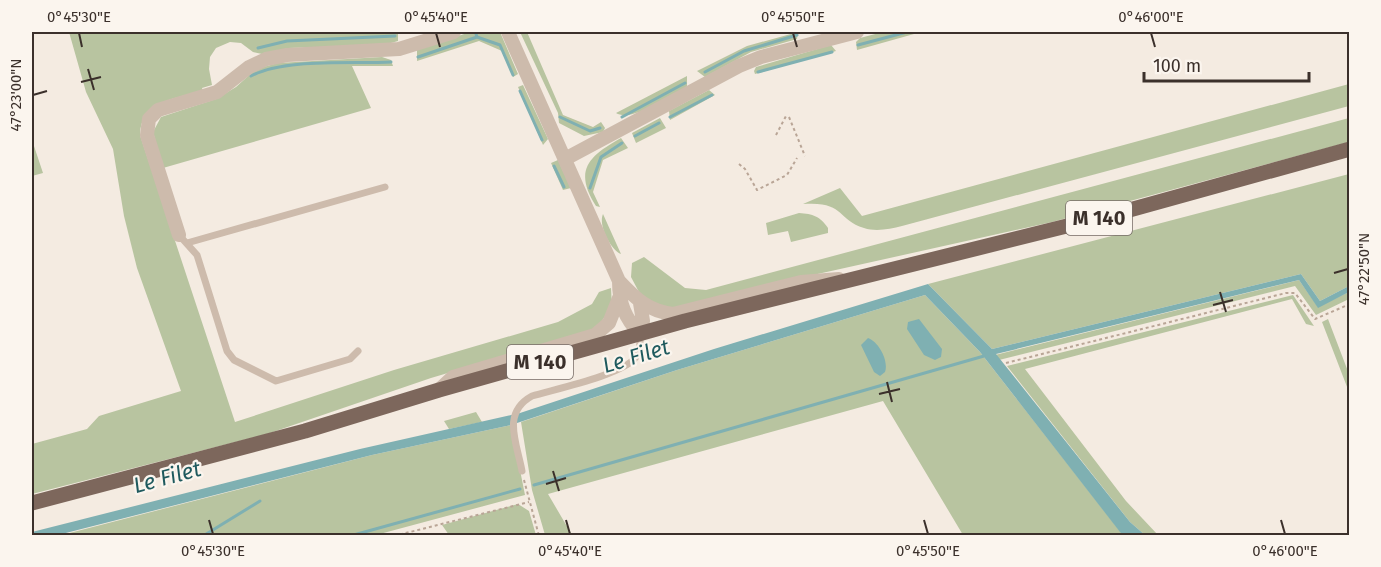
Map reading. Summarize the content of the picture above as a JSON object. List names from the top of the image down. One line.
{"streets":{"main road":["M 140"]},"water":["Le Filet"],"scale_bar":"100 m","coordinates":["0°45'30\"E","0°45'40\"E","0°45'50\"E","0°46'00\"E","47°23'00\"N","47°22'50\"N"]}
